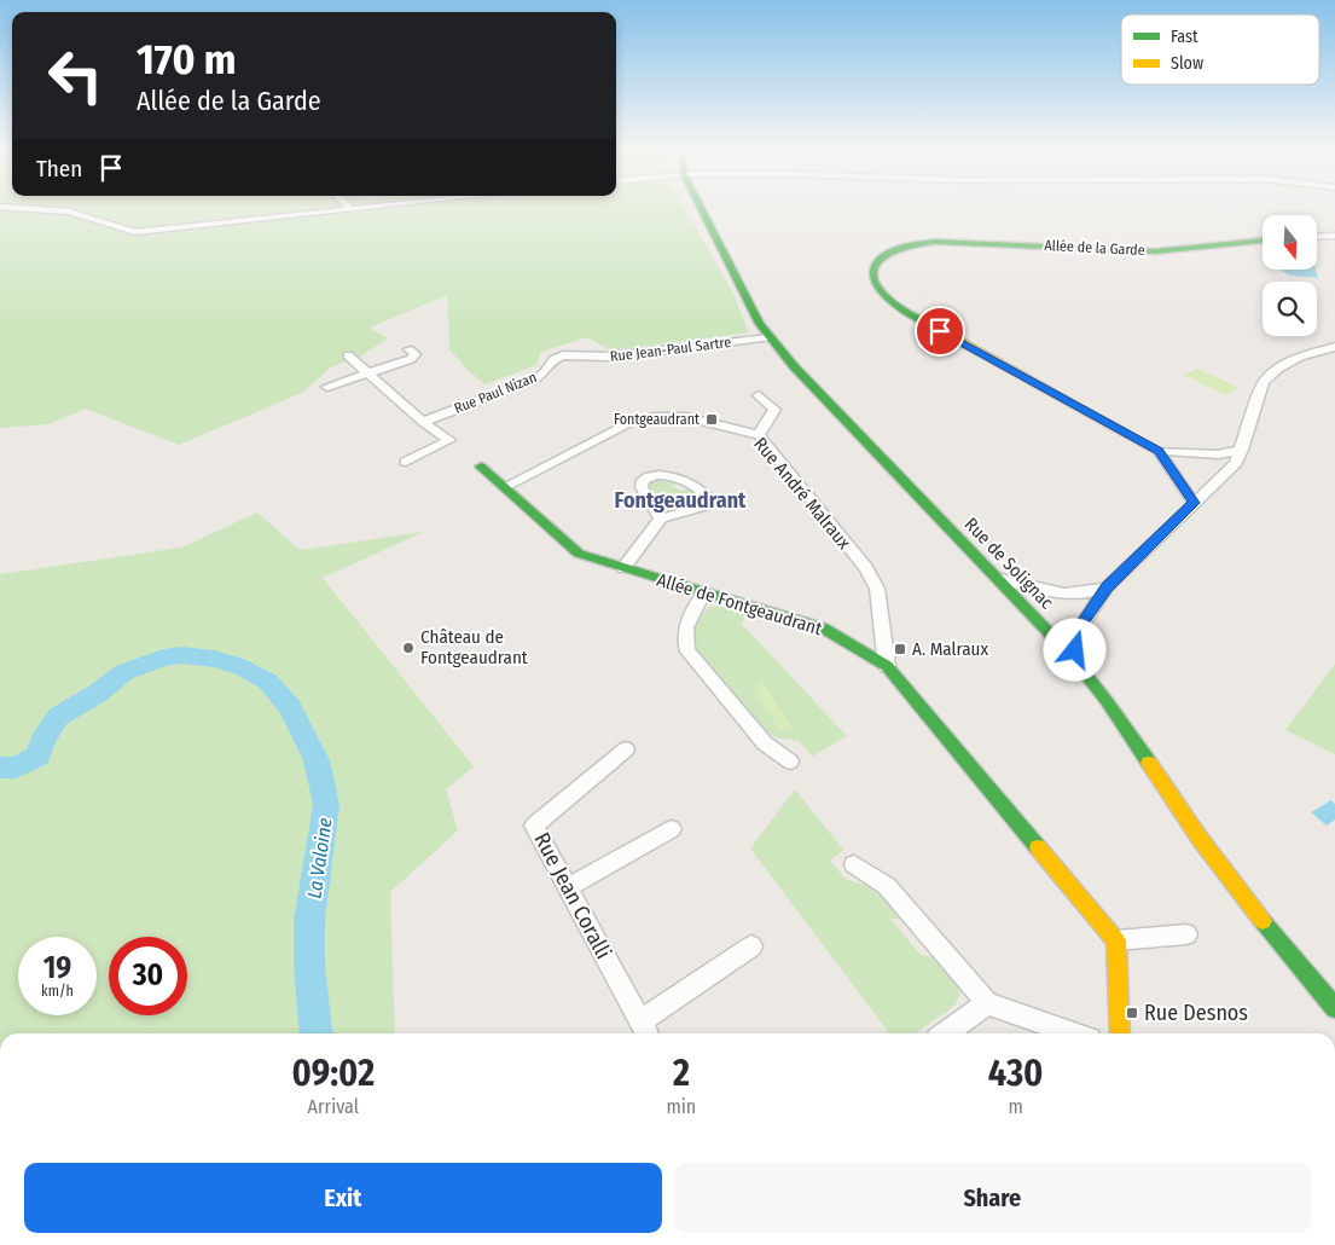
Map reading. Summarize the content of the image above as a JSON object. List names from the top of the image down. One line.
{"streets":{"street":["Allée de la Garde","Rue Jean-Paul Sartre","Rue Paul Nizan","Rue André Malraux","Rue de Solignac","Allée de Fontgeaudrant","Rue Jean Coralli"]},"crossings":[["Rue Jean-Paul Sartre","Rue Paul Nizan"],["Rue Jean-Paul Sartre","Rue de Solignac"],["Rue André Malraux","Allée de Fontgeaudrant"]],"districts":["Fontgeaudrant"],"water":["La Valoine"],"places":{"transit":["Fontgeaudrant","A. Malraux","Rue Desnos"],"other":["Château de Fontgeaudrant"]},"legend":["Fast","Slow"],"north":"bottom","page":{"turn":["170 m","Allée de la Garde"],"then":"Then","speed":"19 km/h","limit":"30","eta":["09:02","Arrival","2","min","430","m"],"buttons":["Exit","Share"]}}
